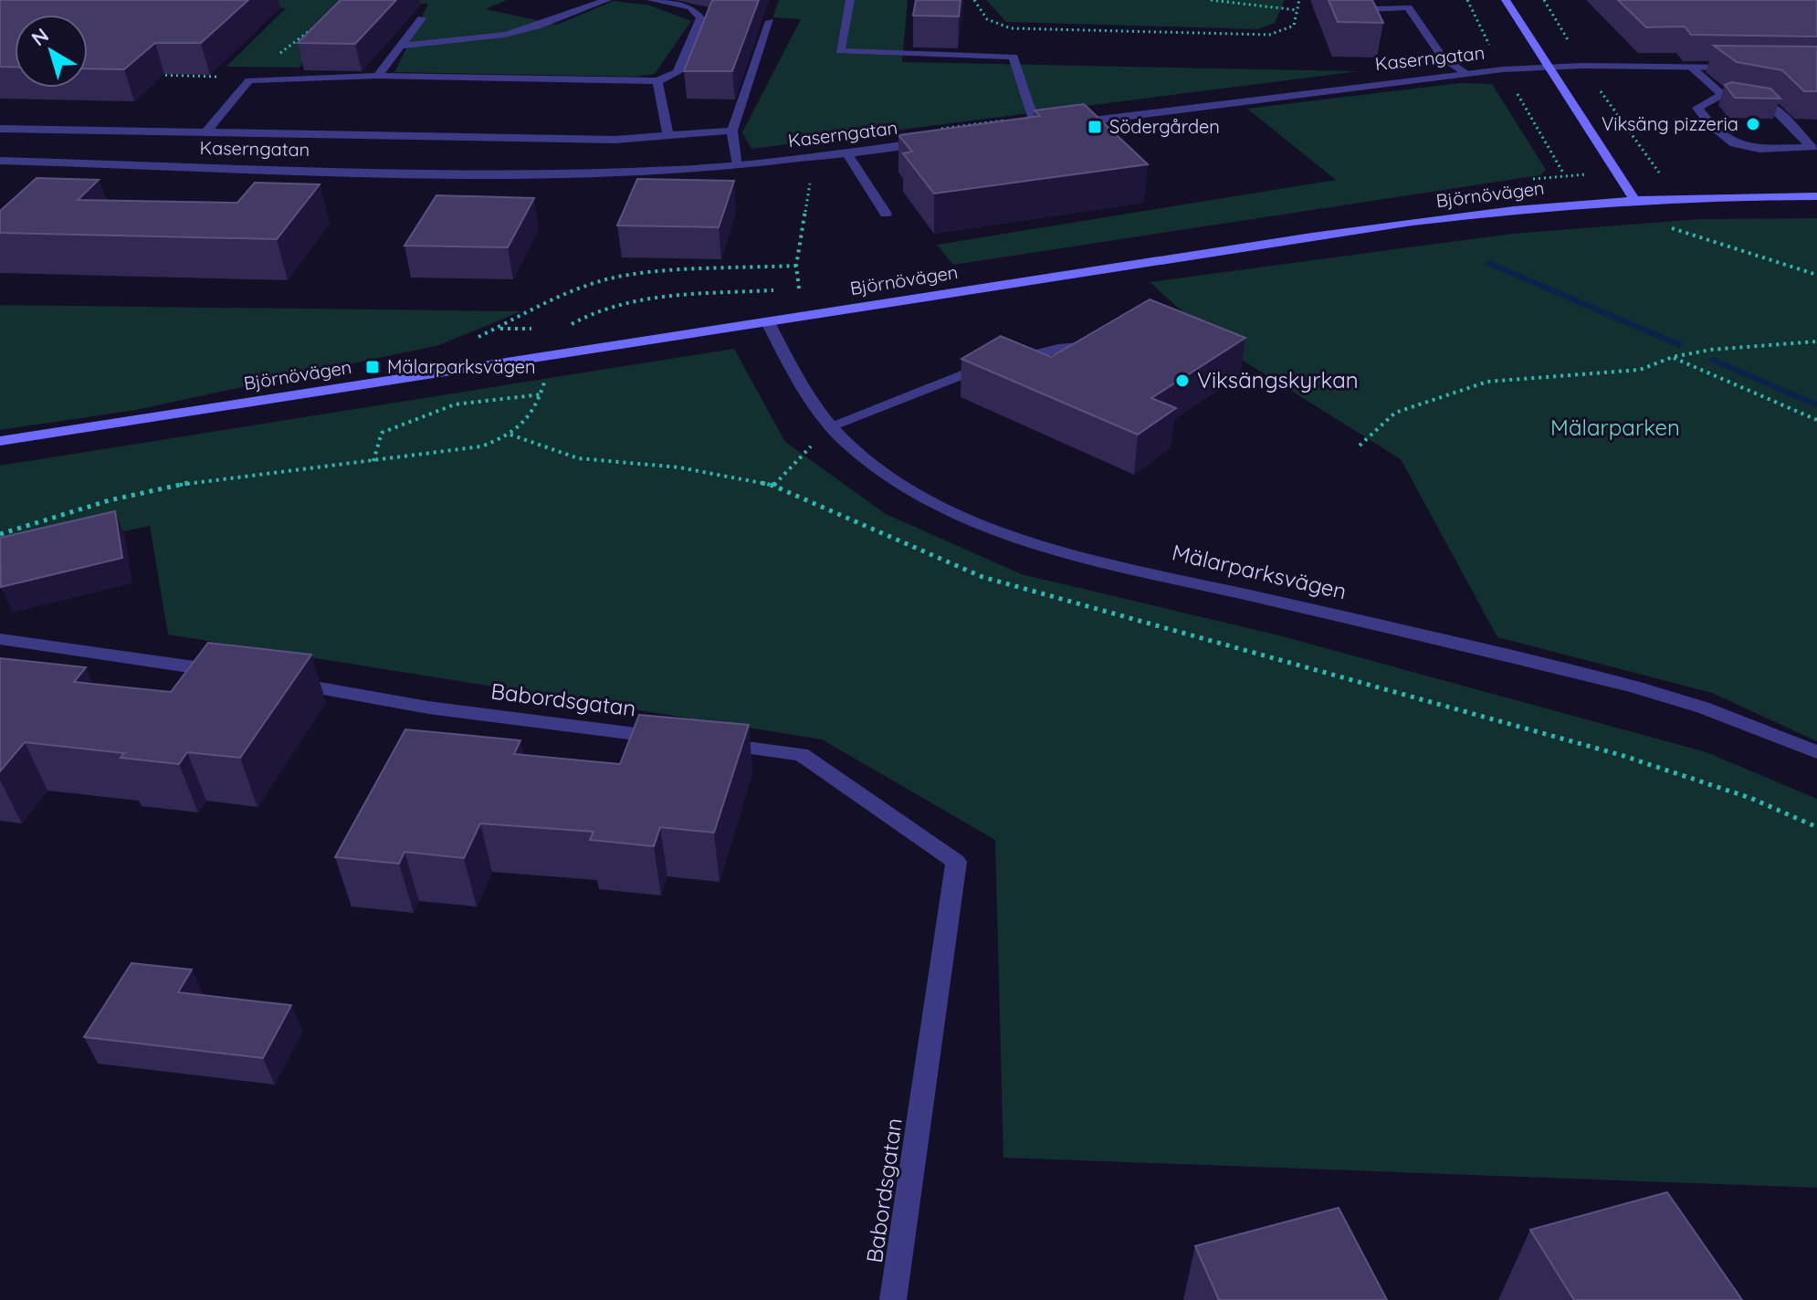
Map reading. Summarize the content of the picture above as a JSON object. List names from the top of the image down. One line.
{"streets":{"main road":["Björnövägen"],"street":["Kaserngatan","Mälarparksvägen","Babordsgatan"]},"crossings":[["Björnövägen","Mälarparksvägen"]],"parks":["Mälarparken"],"places":{"other":["Viksäng pizzeria","Viksängskyrkan"],"transit":["Södergården","Mälarparksvägen"]},"north":"top left"}
